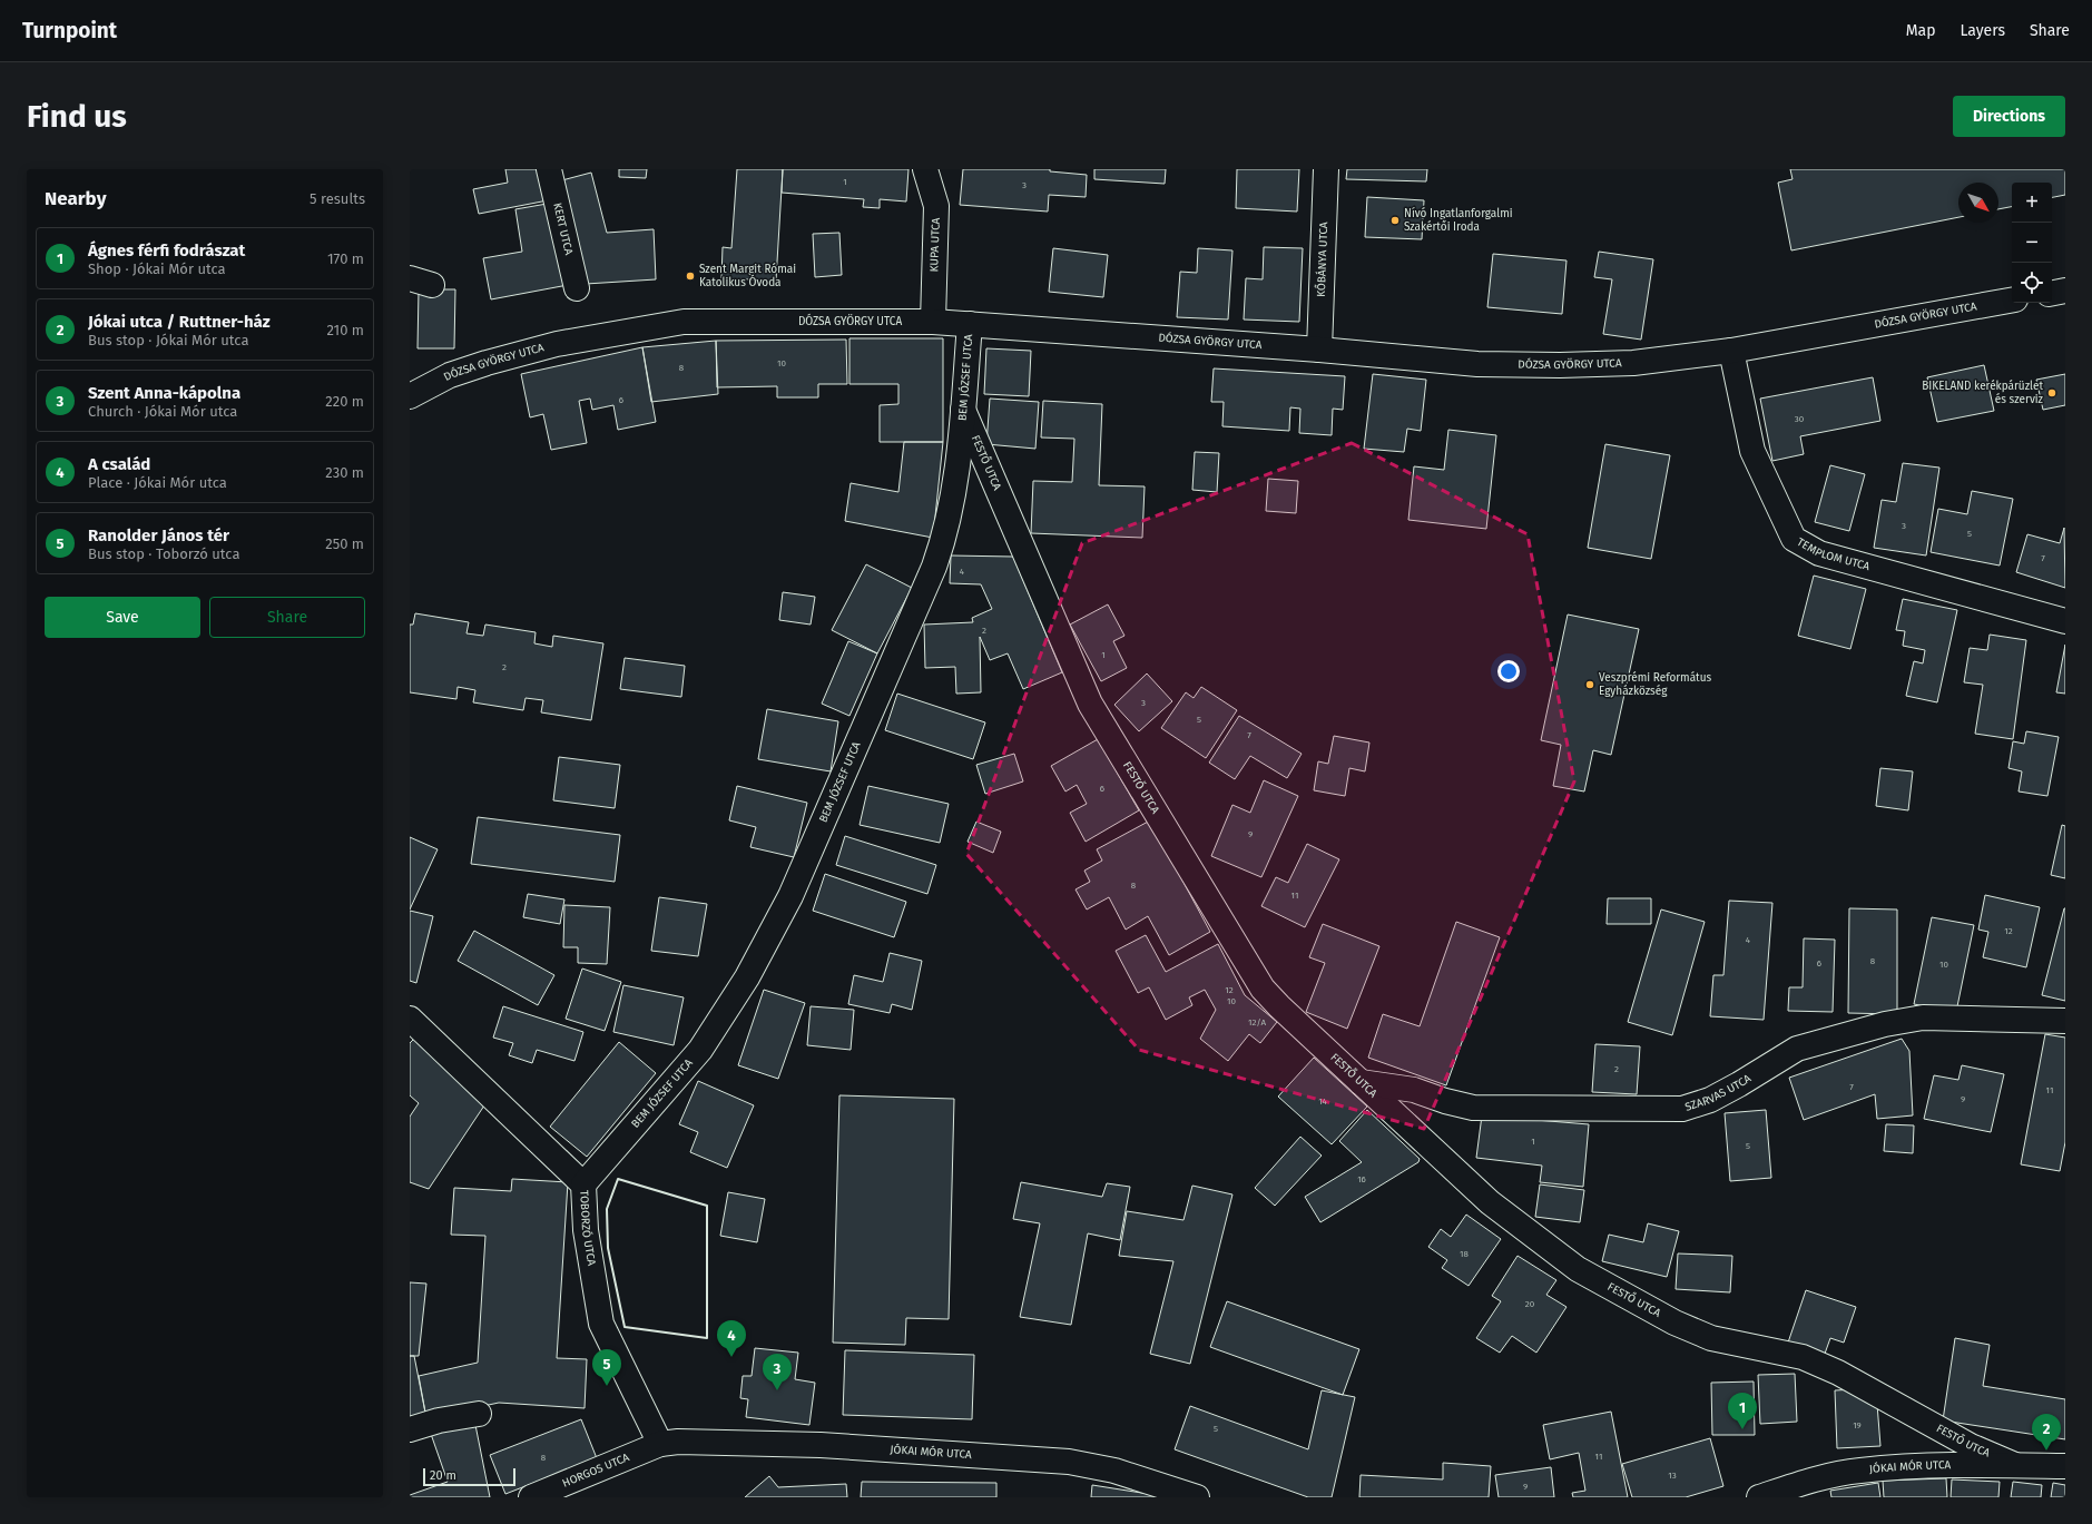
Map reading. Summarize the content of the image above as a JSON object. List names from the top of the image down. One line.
{"streets":{"street":["KERT UTCA","KUPA UTCA","KŐBÁNYA UTCA","DÓZSA GYÖRGY UTCA","BEM JÓZSEF UTCA","FESTŐ UTCA","TEMPLOM UTCA","SZARVAS UTCA","TOBORZÓ UTCA","JÓKAI MÓR UTCA","HORGOS UTCA"]},"crossings":[["KUPA UTCA","DÓZSA GYÖRGY UTCA"],["KŐBÁNYA UTCA","DÓZSA GYÖRGY UTCA"],["DÓZSA GYÖRGY UTCA","BEM JÓZSEF UTCA"],["DÓZSA GYÖRGY UTCA","TEMPLOM UTCA"],["BEM JÓZSEF UTCA","FESTŐ UTCA"],["BEM JÓZSEF UTCA","TOBORZÓ UTCA"],["FESTŐ UTCA","SZARVAS UTCA"],["FESTŐ UTCA","JÓKAI MÓR UTCA"],["TOBORZÓ UTCA","JÓKAI MÓR UTCA"],["TOBORZÓ UTCA","HORGOS UTCA"],["JÓKAI MÓR UTCA","HORGOS UTCA"]],"places":["Nívó Ingatlanforgalmi Szakértői Iroda","Szent Margit Római Katolikus Óvoda","BIKELAND kerékpárüzlet és szerviz","Veszprémi Református Egyházközség"],"house_numbers":["1","3","10","8","6","30","3","5","7","4","2","1","2","3","5","7","6","9","8","11","12","4","8","6","10","12","10","12/A","2","7","11","9","14","1","5","16","18","20","19","5","11","8","13","9"],"scale_bar":"20 m","north":"bottom right","page":{"header":"Turnpoint","nav":["Map","Layers","Share"],"buttons":["Directions",["Save","Share"]],"title":"Find us","heading":["Nearby","5 results"],"map_buttons":["+","−"],"list":[{"mark":"1","name":"Ágnes férfi fodrászat","note":"Shop · Jókai Mór utca","value":"170 m"},{"mark":"2","name":"Jókai utca / Ruttner-ház","note":"Bus stop · Jókai Mór utca","value":"210 m"},{"mark":"3","name":"Szent Anna-kápolna","note":"Church · Jókai Mór utca","value":"220 m"},{"mark":"4","name":"A család","note":"Place · Jókai Mór utca","value":"230 m"},{"mark":"5","name":"Ranolder János tér","note":"Bus stop · Toborzó utca","value":"250 m"}],"pins":["4","5","3","1","2"],"scale":"20 m"}}
